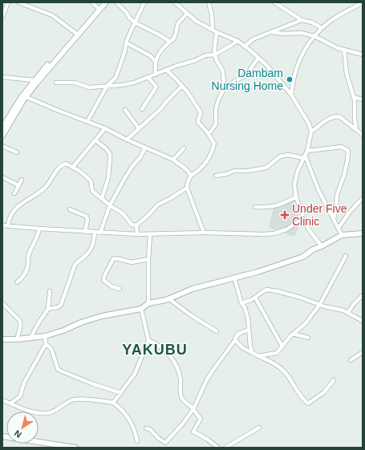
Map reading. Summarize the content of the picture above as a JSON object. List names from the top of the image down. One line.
{"districts":["YAKUBU"],"places":{"other":["Dambam Nursing Home"],"health":["Under Five Clinic"]},"north":"bottom left"}
